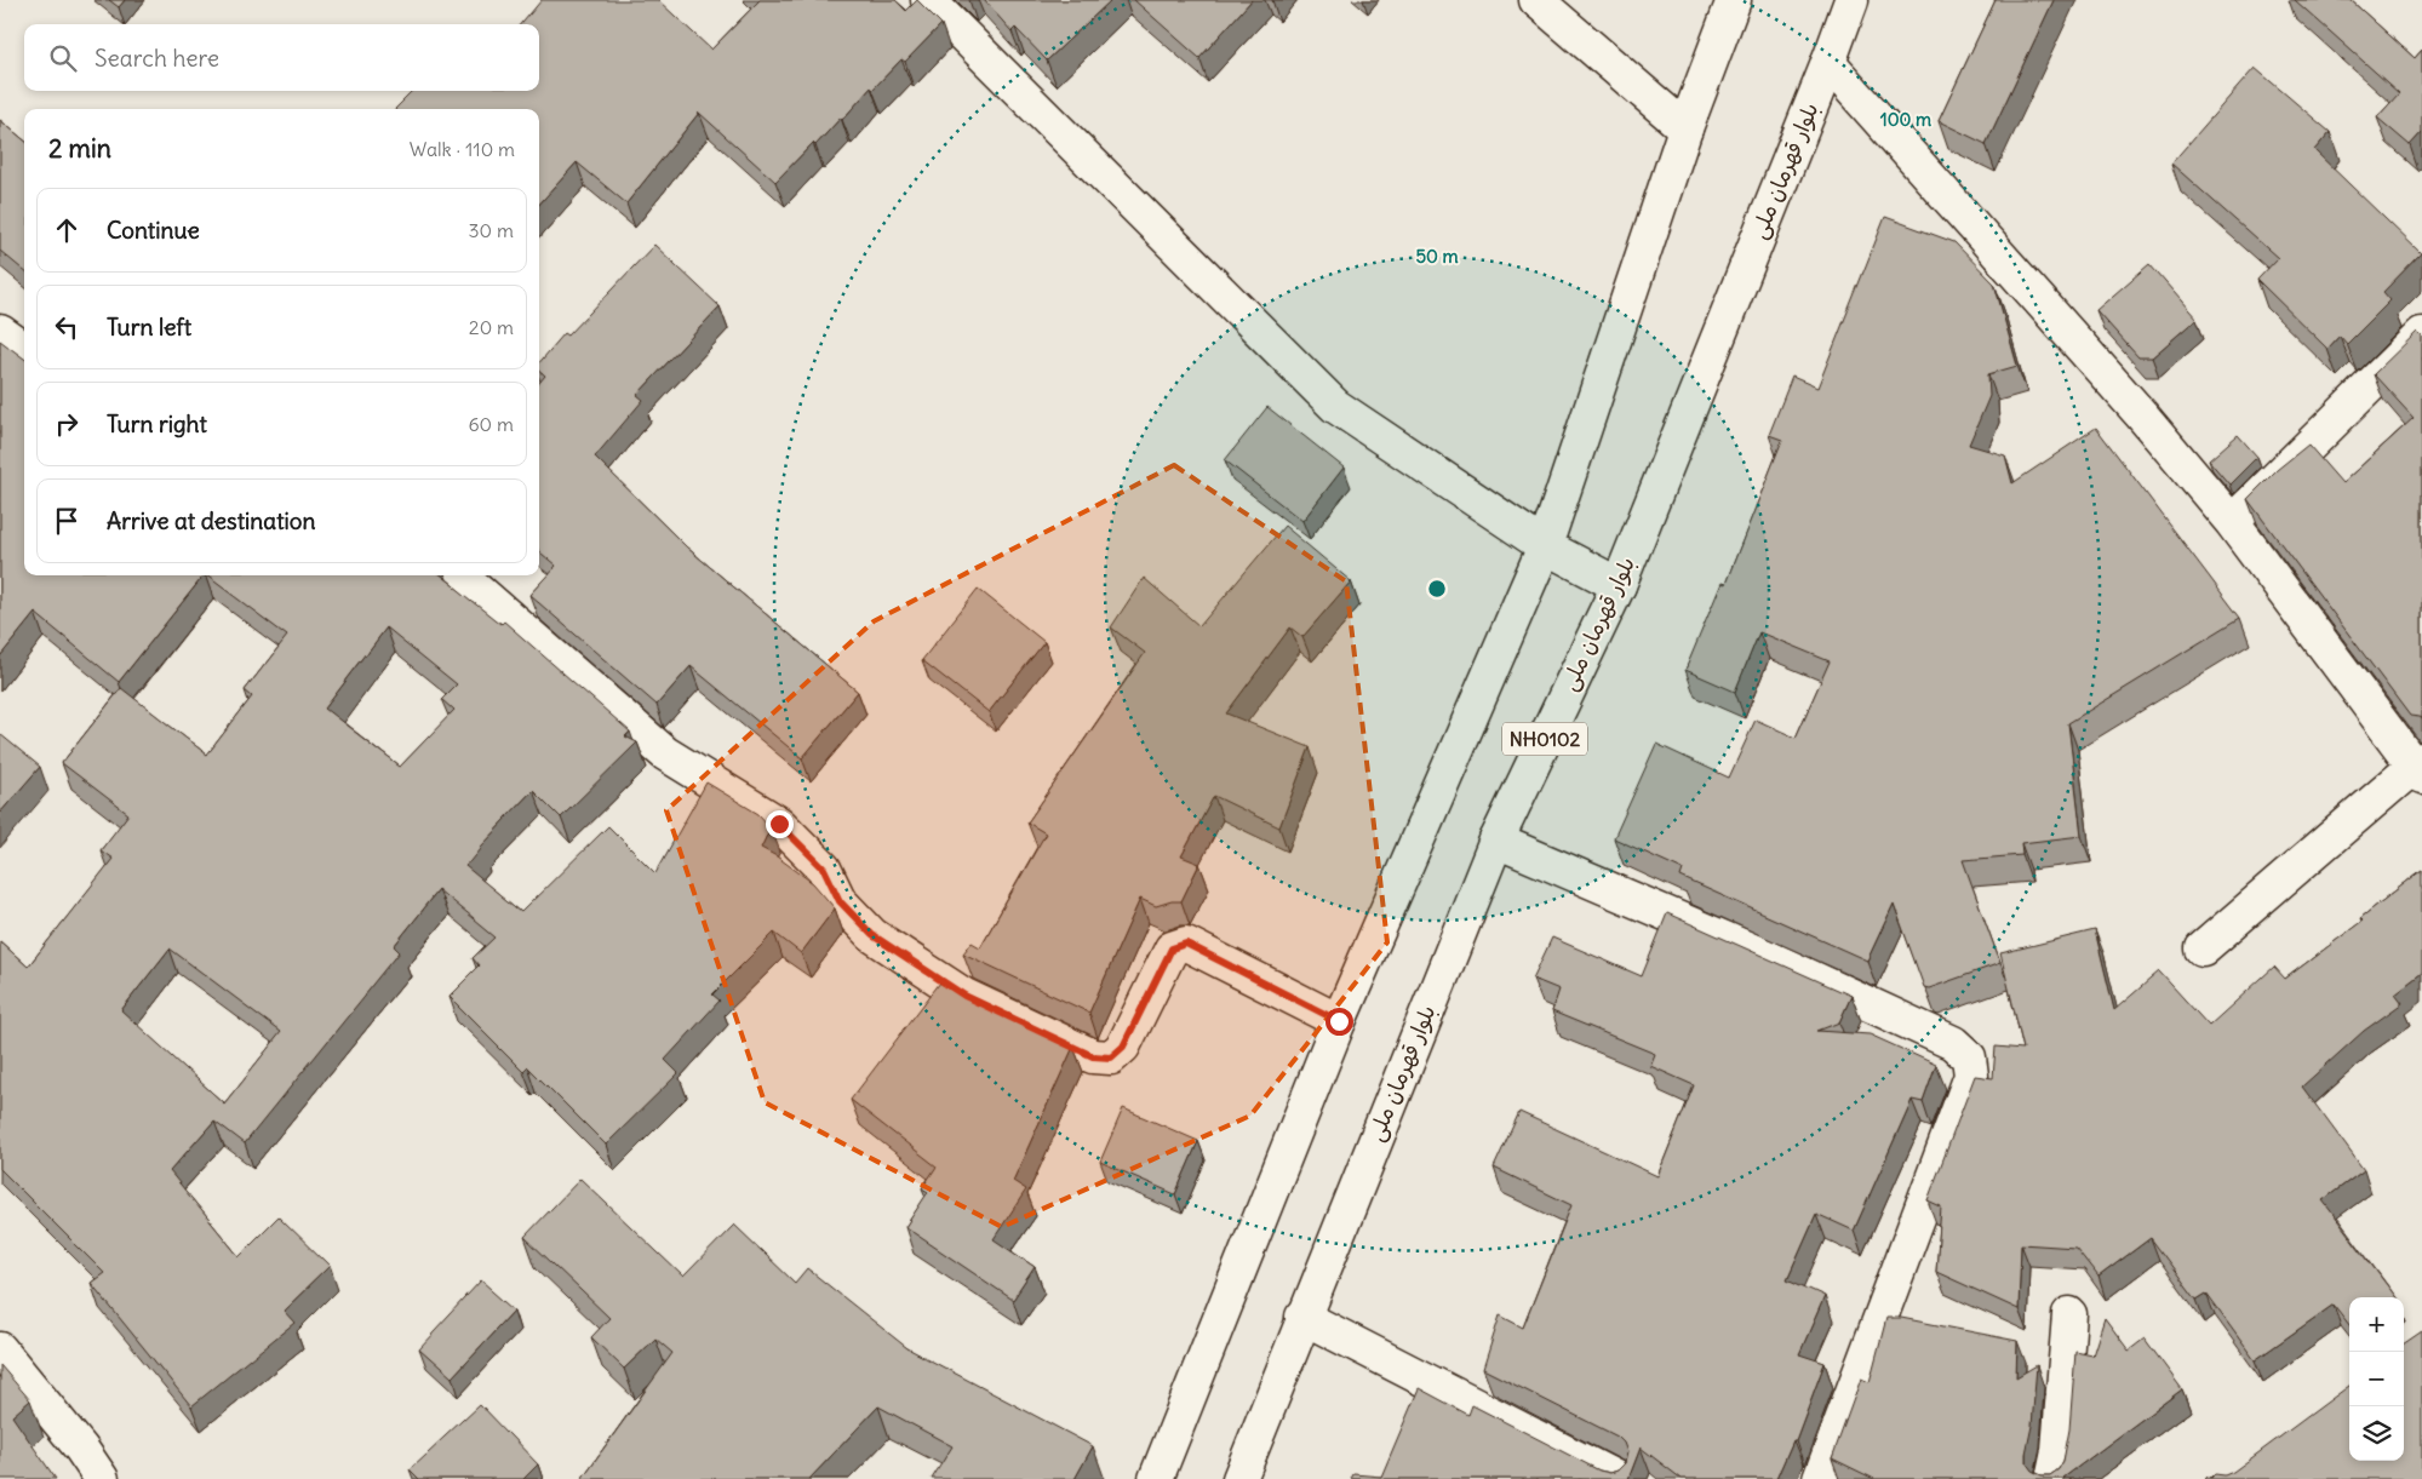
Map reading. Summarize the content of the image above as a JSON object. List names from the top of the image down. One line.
{"streets":{"main road":["بلوار قهرمان ملی","NH0102"]},"page":{"search":"Search here","heading":["2 min","Walk · 110 m"],"list":[["Continue","30 m"],["Turn left","20 m"],["Turn right","60 m"],"Arrive at destination"],"map_buttons":["+","−"]},"rings":["100 m","50 m"]}
